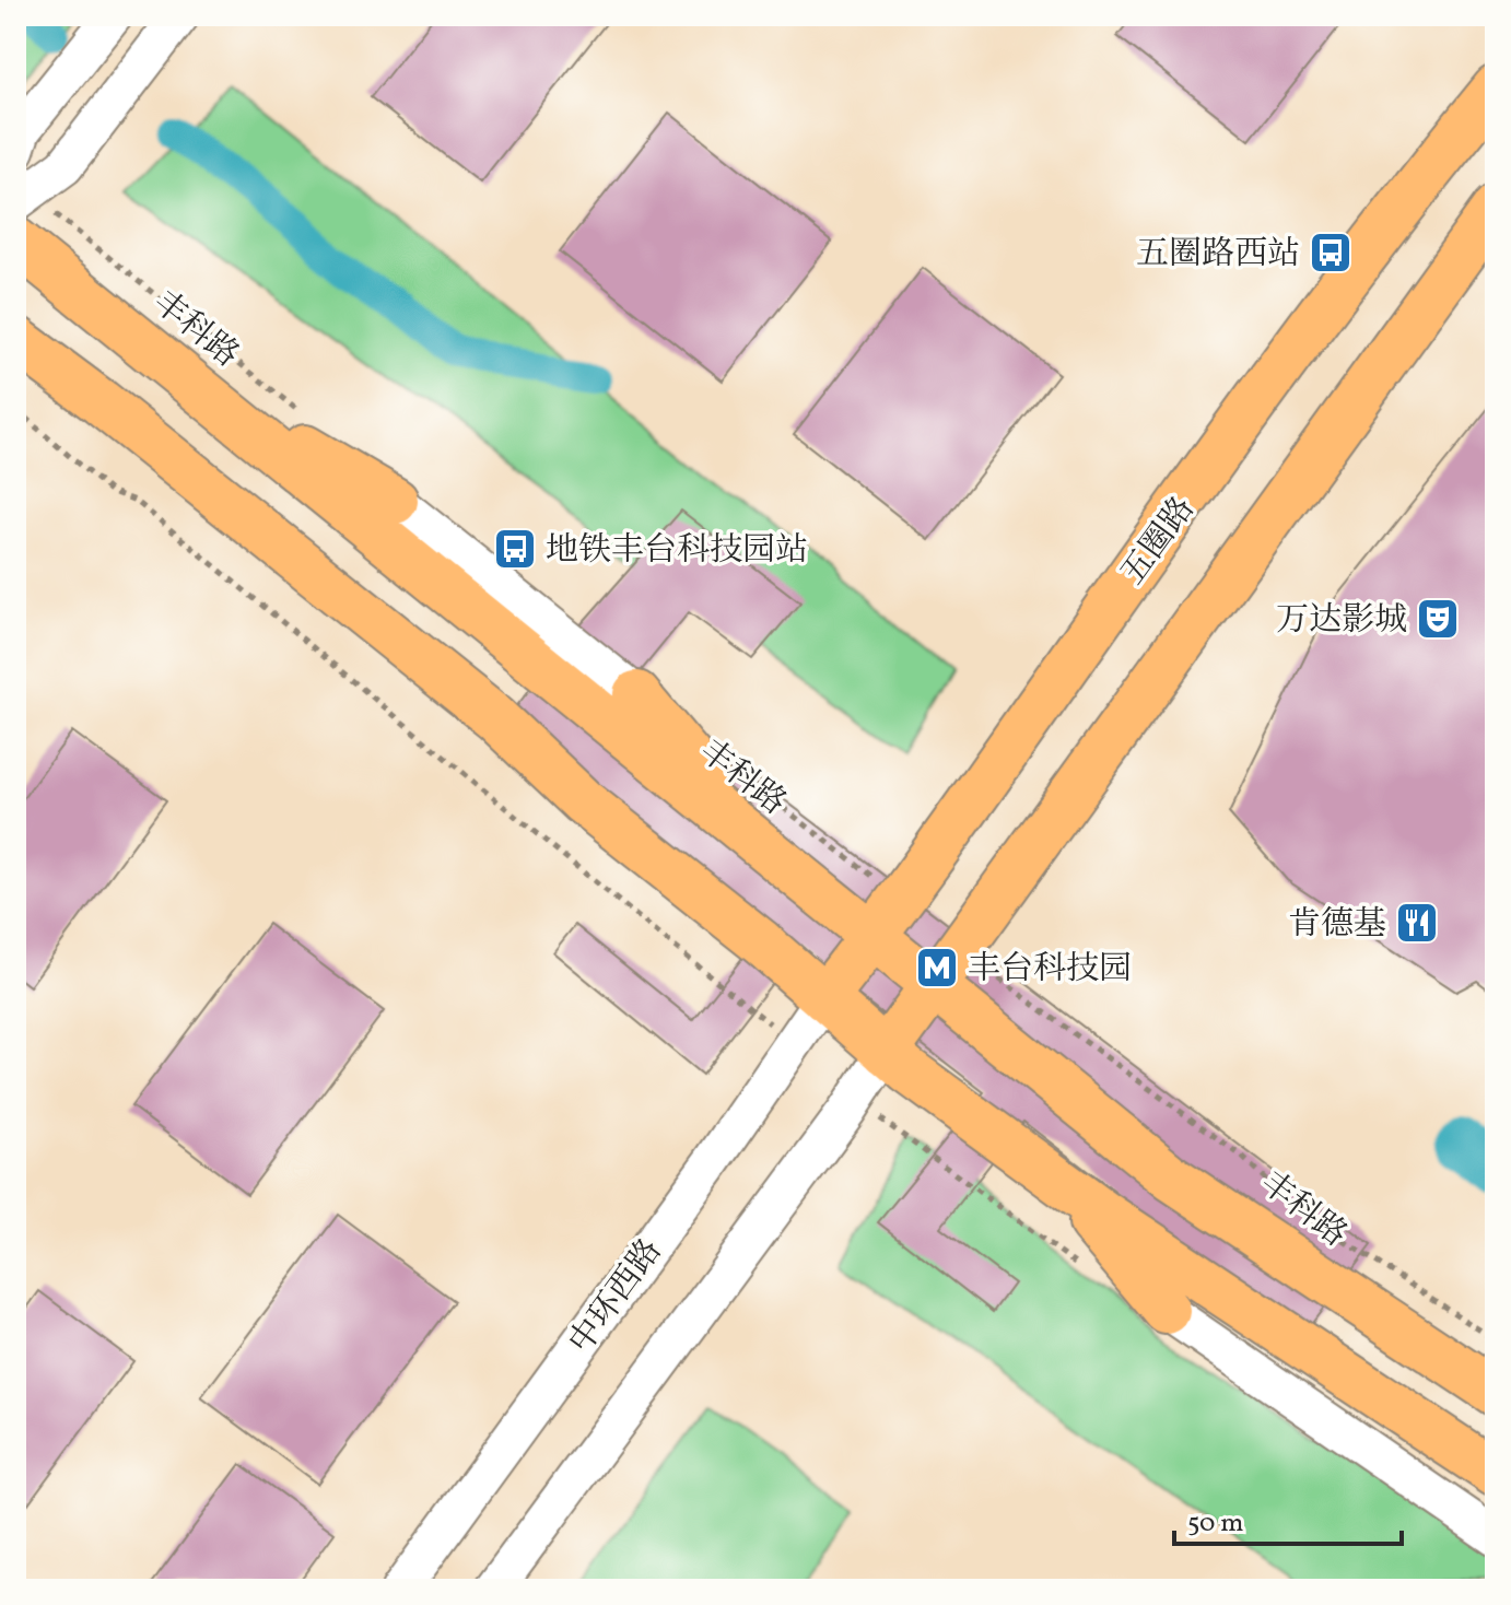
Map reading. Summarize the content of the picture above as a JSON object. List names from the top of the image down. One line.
{"streets":{"main road":["丰科路","五圈路"],"street":["中环西路"]},"crossings":[["丰科路","五圈路"],["五圈路","中环西路"]],"places":{"bus stop":["五圈路西站","地铁丰台科技园站"],"theatre":["万达影城"],"restaurant":["肯德基"],"metro station":["丰台科技园"]},"scale_bar":"50 m"}
